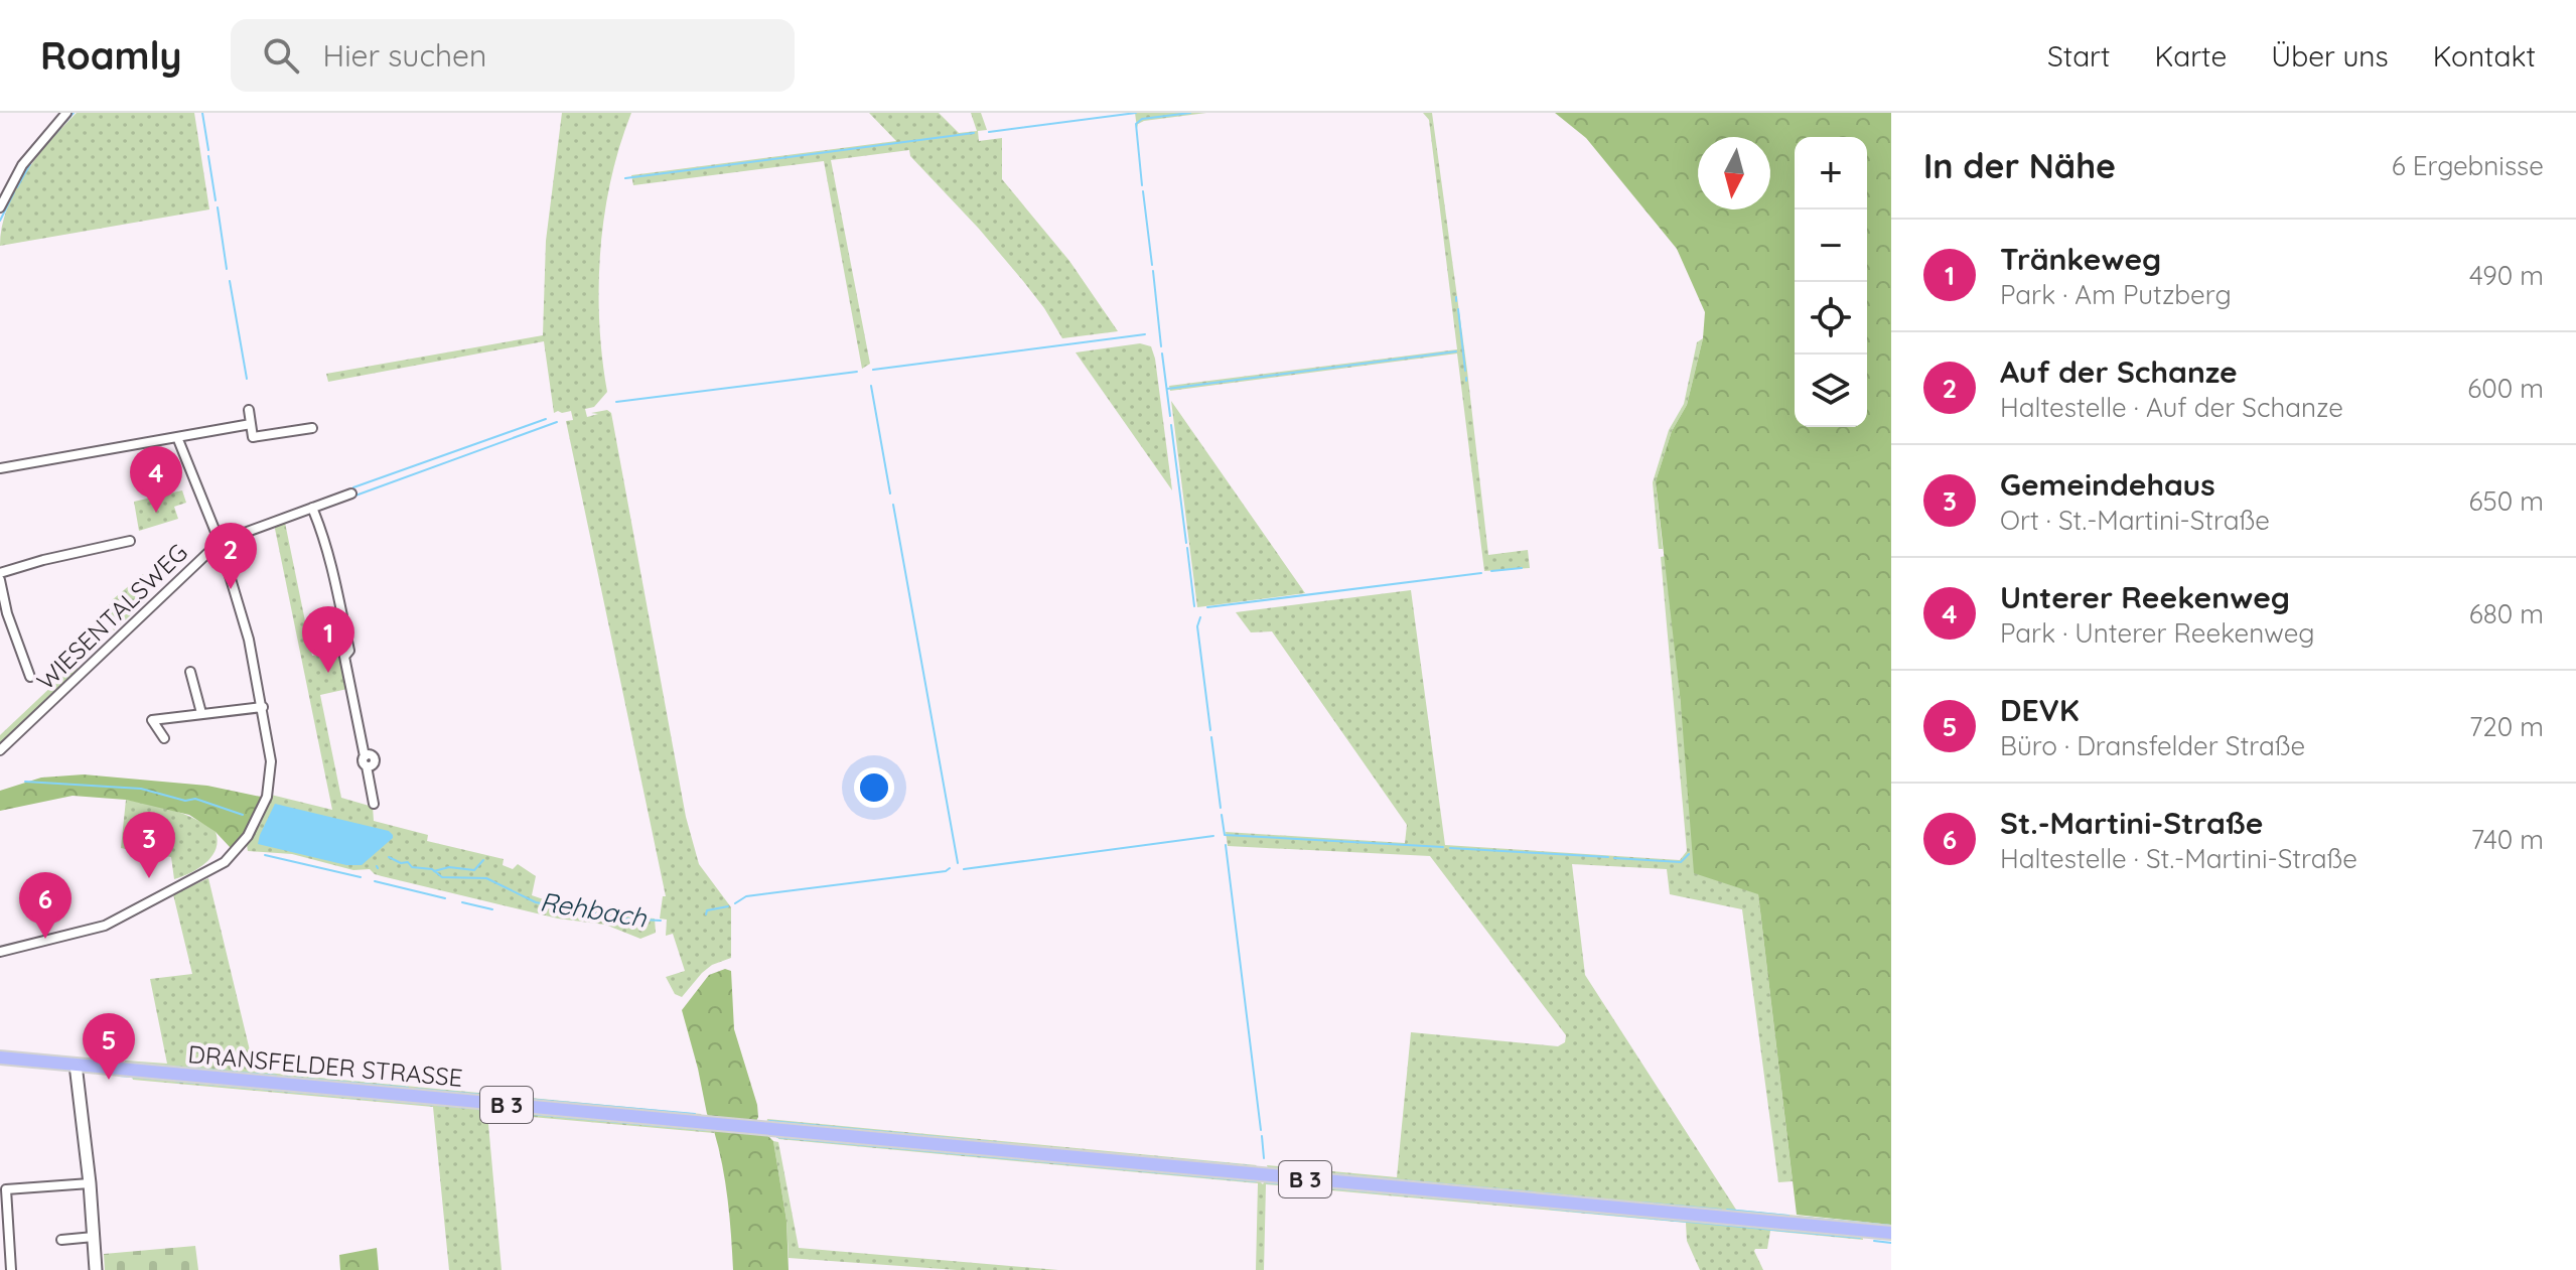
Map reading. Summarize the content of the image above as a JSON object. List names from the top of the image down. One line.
{"streets":{"main road":["DRANSFELDER STRASSE","B 3"],"street":["WIESENTALSWEG"]},"water":["Rehbach"],"north":"bottom","page":{"header":"Roamly","search":"Hier suchen","nav":["Start","Karte","Über uns","Kontakt"],"heading":["In der Nähe","6 Ergebnisse"],"map_buttons":["+","−"],"list":[{"mark":"1","name":"Tränkeweg","note":"Park · Am Putzberg","value":"490 m"},{"mark":"2","name":"Auf der Schanze","note":"Haltestelle · Auf der Schanze","value":"600 m"},{"mark":"3","name":"Gemeindehaus","note":"Ort · St.-Martini-Straße","value":"650 m"},{"mark":"4","name":"Unterer Reekenweg","note":"Park · Unterer Reekenweg","value":"680 m"},{"mark":"5","name":"DEVK","note":"Büro · Dransfelder Straße","value":"720 m"},{"mark":"6","name":"St.-Martini-Straße","note":"Haltestelle · St.-Martini-Straße","value":"740 m"}],"pins":["4","2","1","3","6","5"]}}
